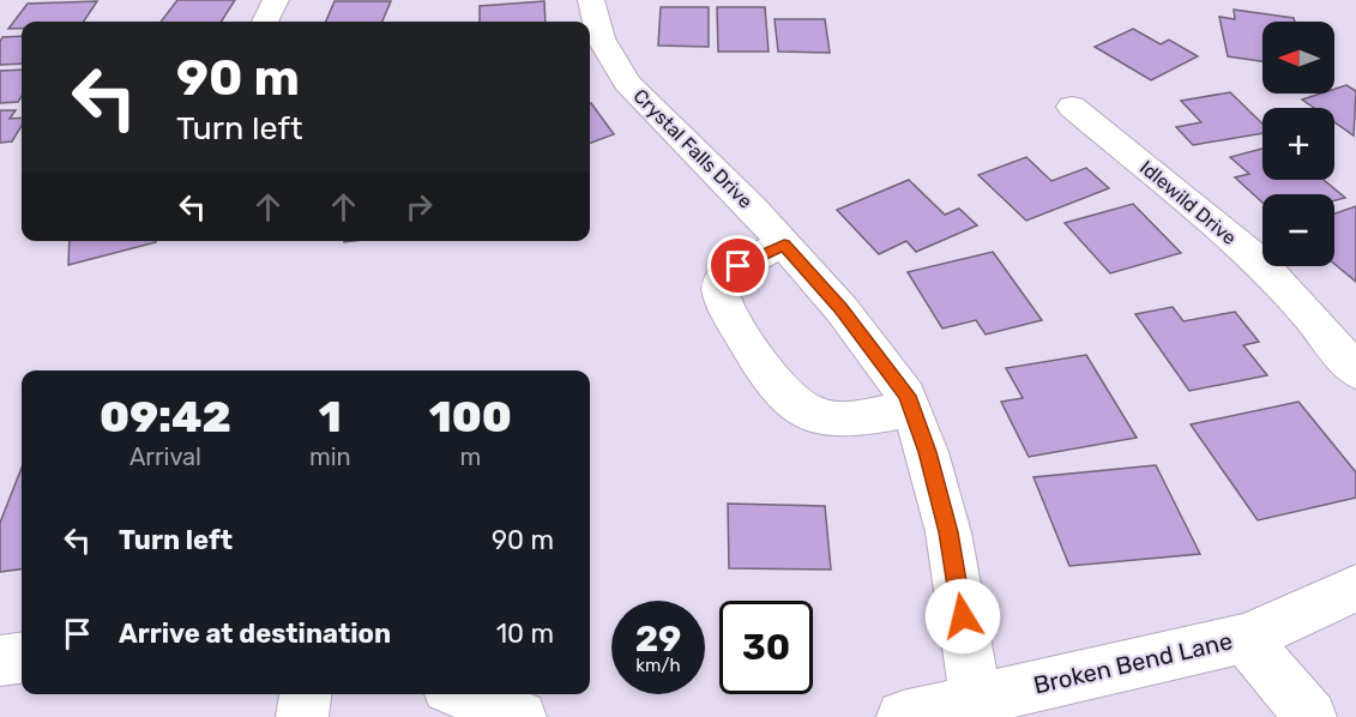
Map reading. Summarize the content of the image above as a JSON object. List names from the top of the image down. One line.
{"streets":{"street":["Crystal Falls Drive","Idlewild Drive","Broken Bend Lane"]},"crossings":[["Crystal Falls Drive","Broken Bend Lane"]],"north":"left","page":{"map_buttons":["+","−"],"turn":["90 m","Turn left"],"eta":["09:42","Arrival","1","min","100","m"],"list":[{"name":"Turn left","value":"90 m"},{"name":"Arrive at destination","value":"10 m"}],"speed":"29 km/h","limit":"30"}}
